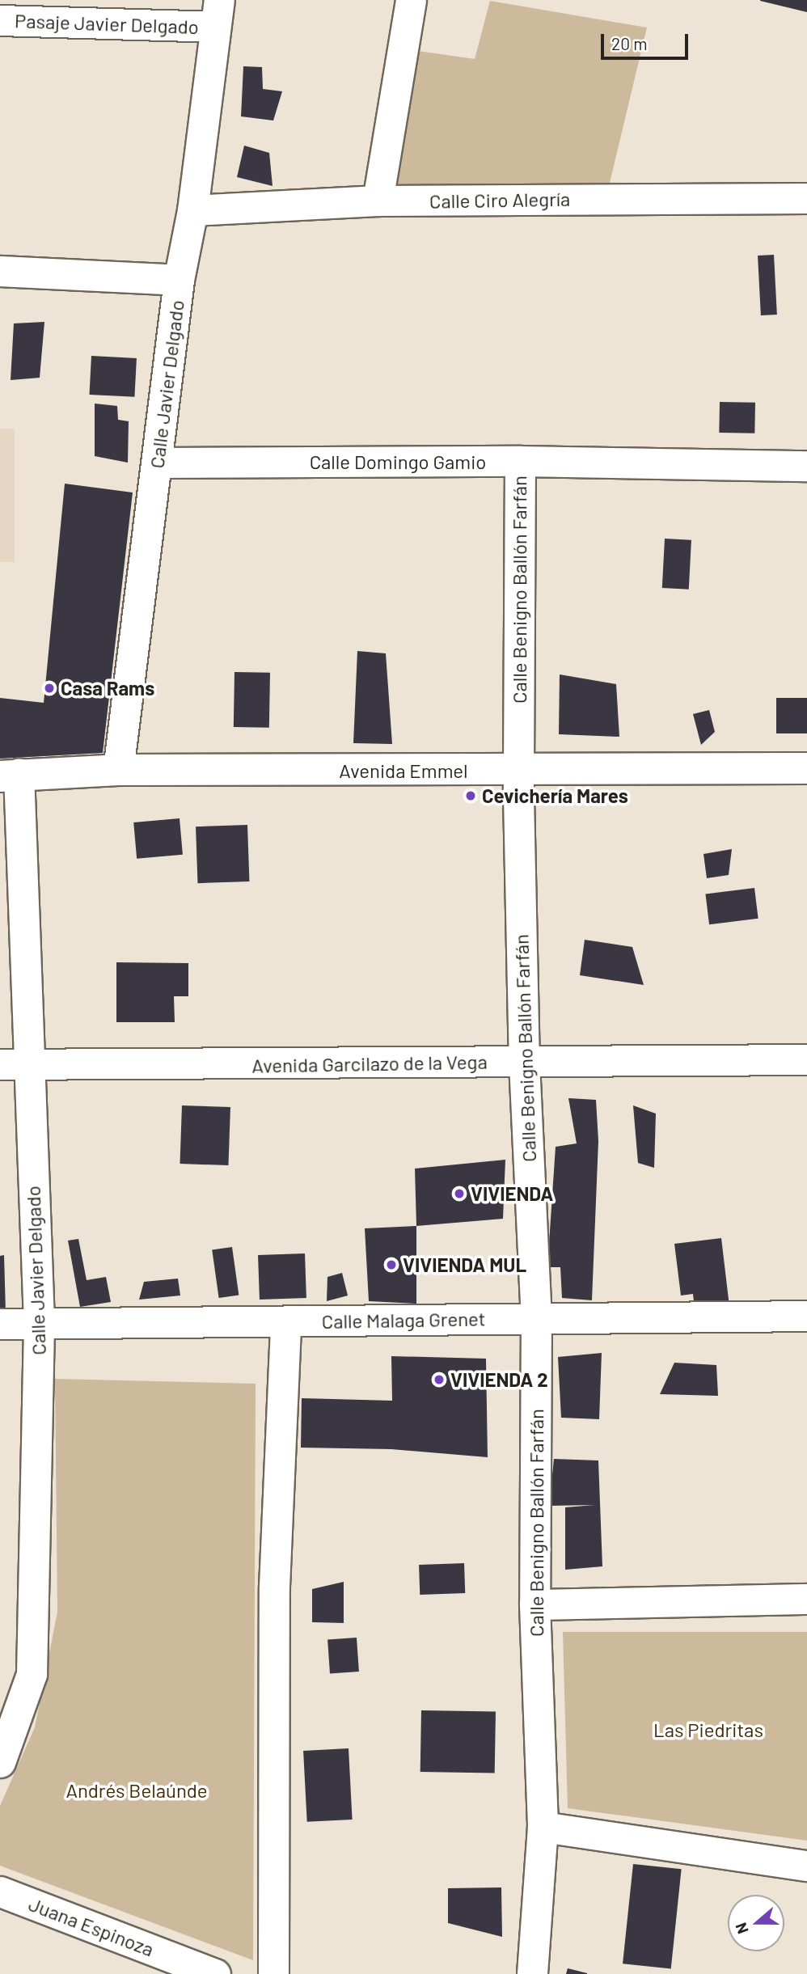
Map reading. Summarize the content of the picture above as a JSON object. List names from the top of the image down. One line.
{"streets":{"street":["Pasaje Javier Delgado","Calle Ciro Alegría","Calle Javier Delgado","Calle Domingo Gamio","Calle Benigno Ballón Farfán","Avenida Emmel","Avenida Garcilazo de la Vega","Calle Malaga Grenet","Juana Espinoza"]},"crossings":[["Pasaje Javier Delgado","Calle Javier Delgado"],["Calle Ciro Alegría","Calle Javier Delgado"],["Calle Javier Delgado","Calle Domingo Gamio"],["Calle Javier Delgado","Avenida Emmel"],["Calle Javier Delgado","Avenida Garcilazo de la Vega"],["Calle Javier Delgado","Calle Malaga Grenet"],["Calle Domingo Gamio","Calle Benigno Ballón Farfán"],["Calle Benigno Ballón Farfán","Avenida Emmel"],["Calle Benigno Ballón Farfán","Avenida Garcilazo de la Vega"],["Calle Benigno Ballón Farfán","Calle Malaga Grenet"]],"parks":["Las Piedritas","Andrés Belaúnde"],"places":["Casa Rams","Cevichería Mares","VIVIENDA","VIVIENDA MUL","VIVIENDA 2"],"scale_bar":"20 m","north":"left"}
